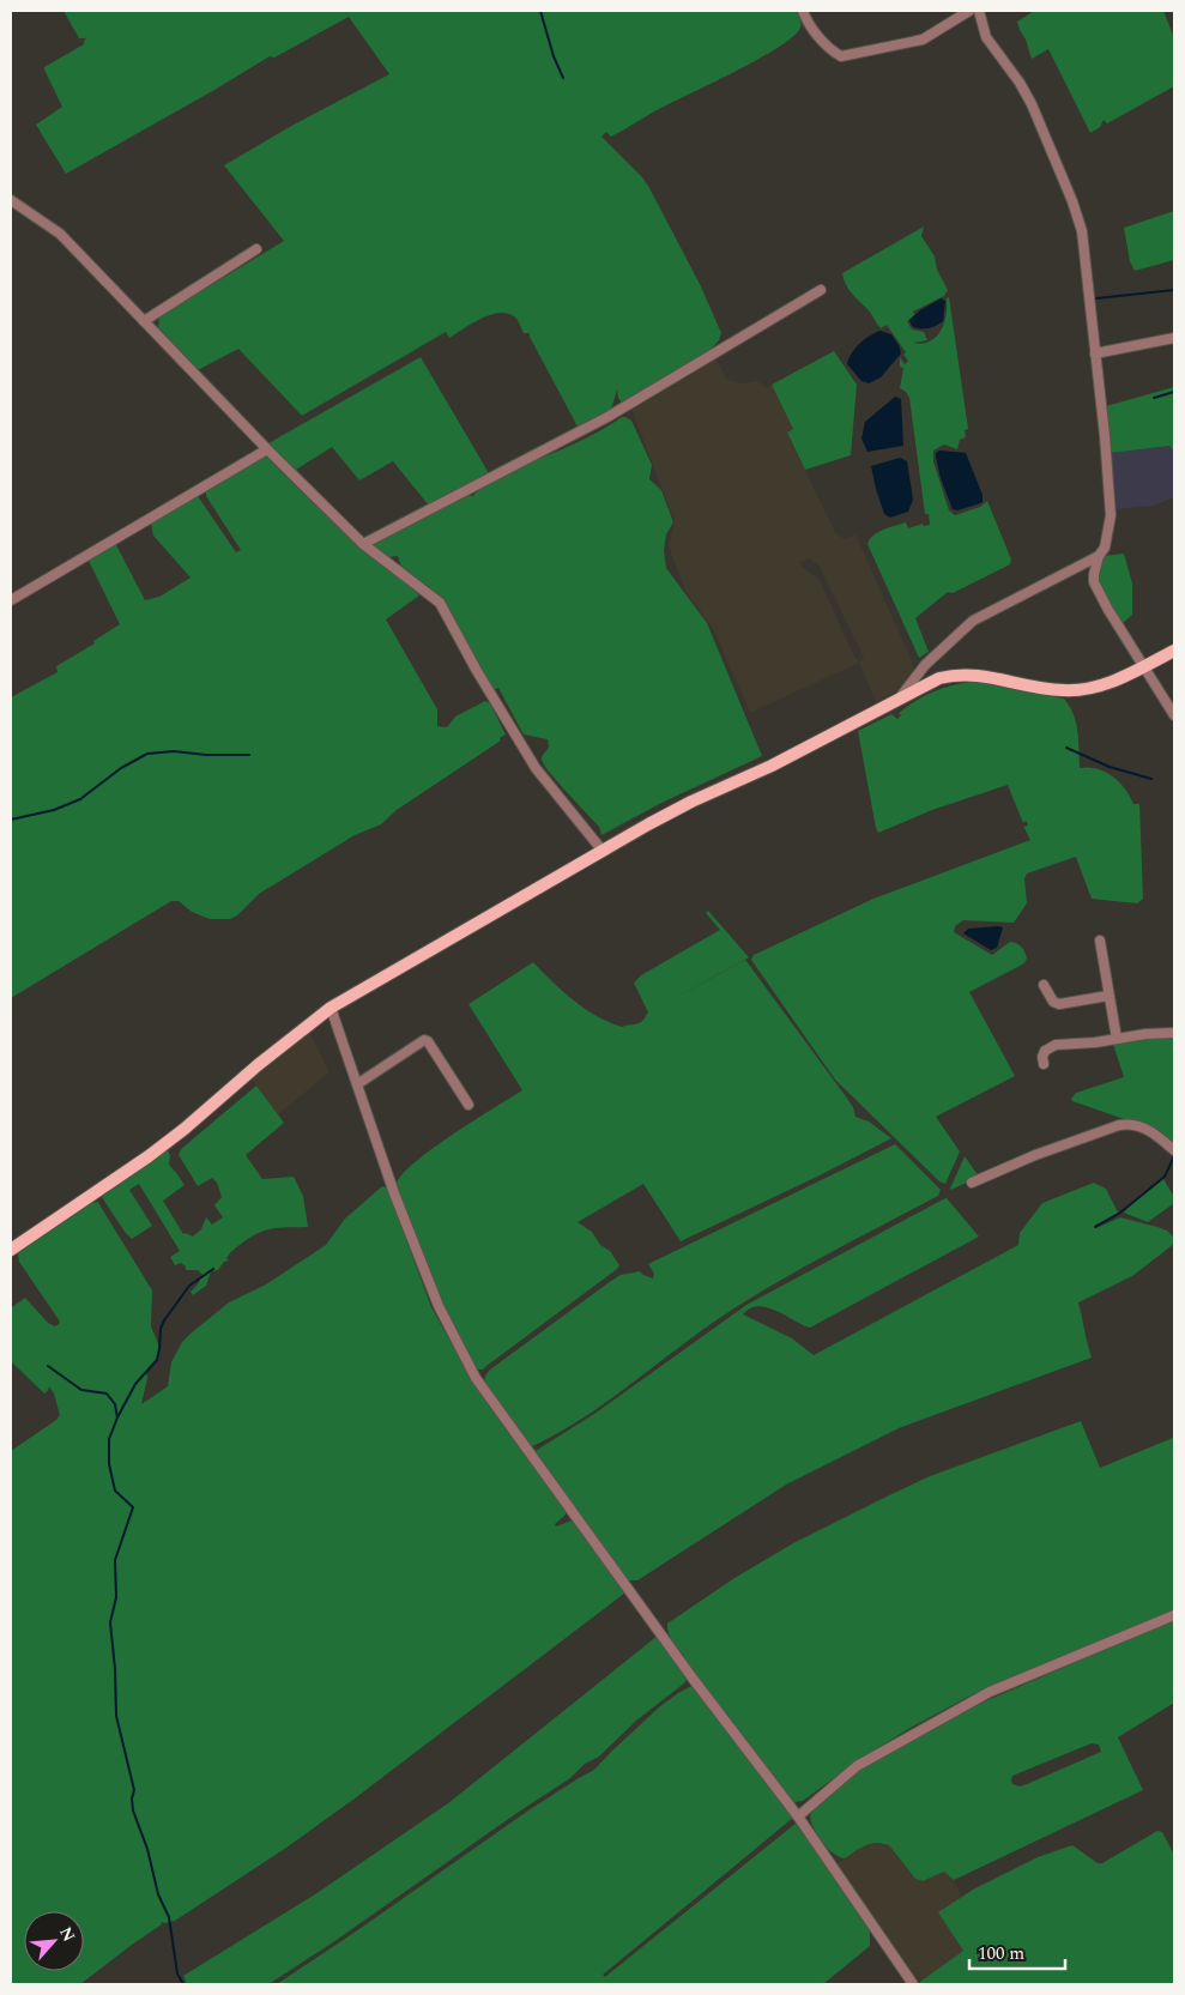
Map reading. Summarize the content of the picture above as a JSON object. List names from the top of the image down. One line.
{"scale_bar":"100 m","north":"top right"}
